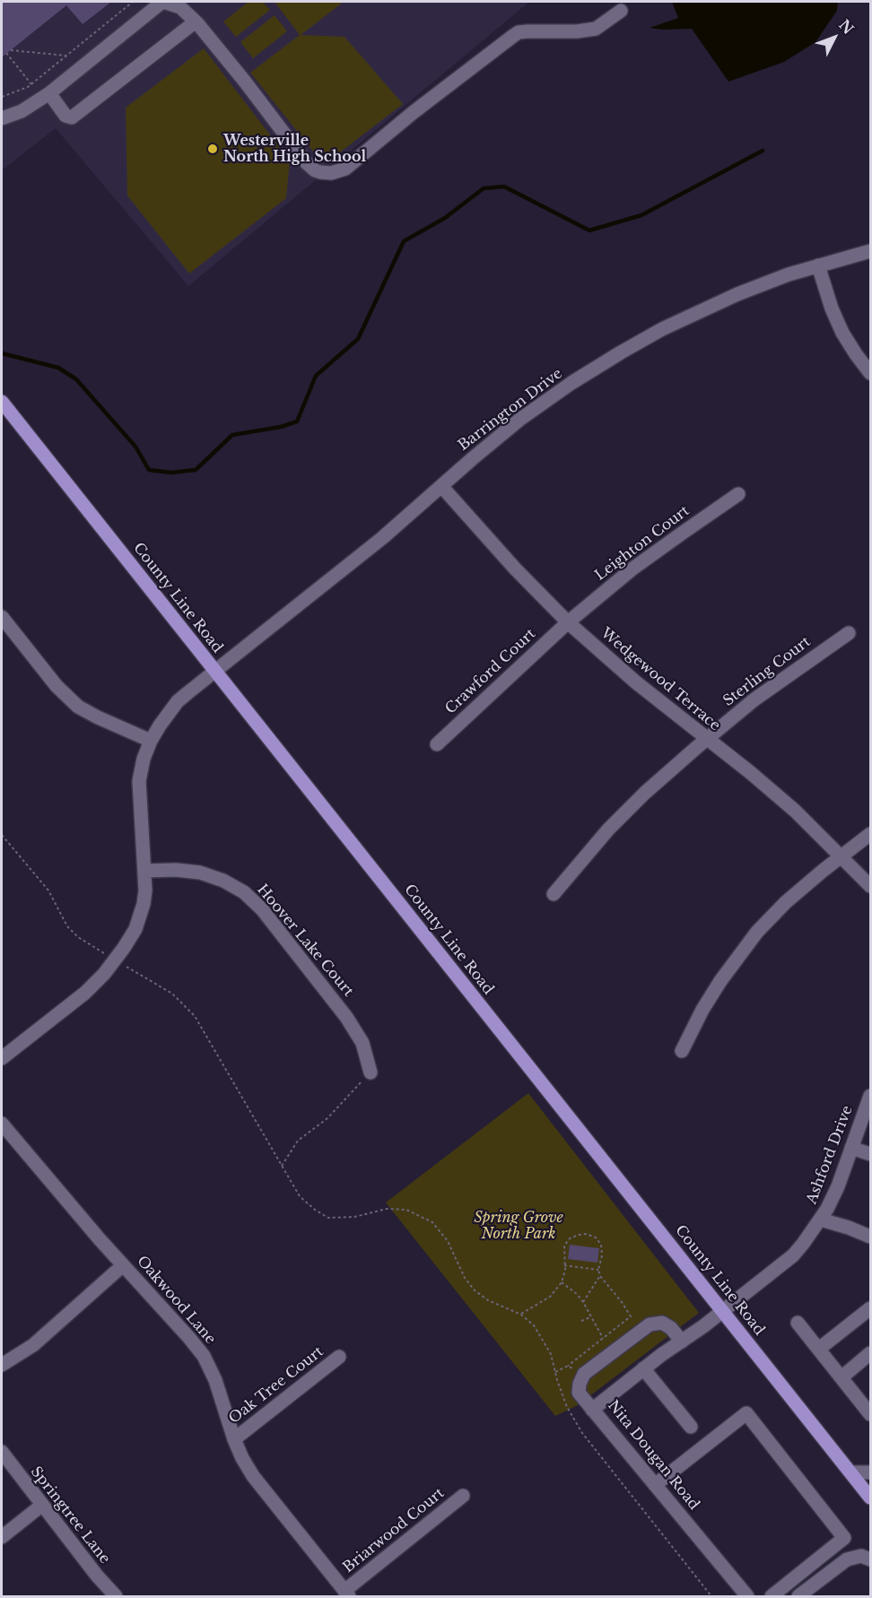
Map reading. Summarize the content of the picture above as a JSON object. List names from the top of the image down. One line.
{"streets":{"main road":["County Line Road"],"street":["Barrington Drive","Leighton Court","Crawford Court","Sterling Court","Wedgewood Terrace","Hoover Lake Court","Ashford Drive","Oakwood Lane","Oak Tree Court","Nita Dougan Road","Springtree Lane","Briarwood Court"]},"crossings":[["Barrington Drive","County Line Road"],["Barrington Drive","Wedgewood Terrace"],["Barrington Drive","Hoover Lake Court"],["Leighton Court","Crawford Court"],["Leighton Court","Wedgewood Terrace"],["County Line Road","Ashford Drive"],["County Line Road","Nita Dougan Road"],["Crawford Court","Wedgewood Terrace"],["Sterling Court","Wedgewood Terrace"],["Ashford Drive","Nita Dougan Road"],["Oakwood Lane","Oak Tree Court"],["Oakwood Lane","Briarwood Court"]],"parks":["Spring Grove North Park"],"places":["Westerville North High School"],"north":"top right"}
